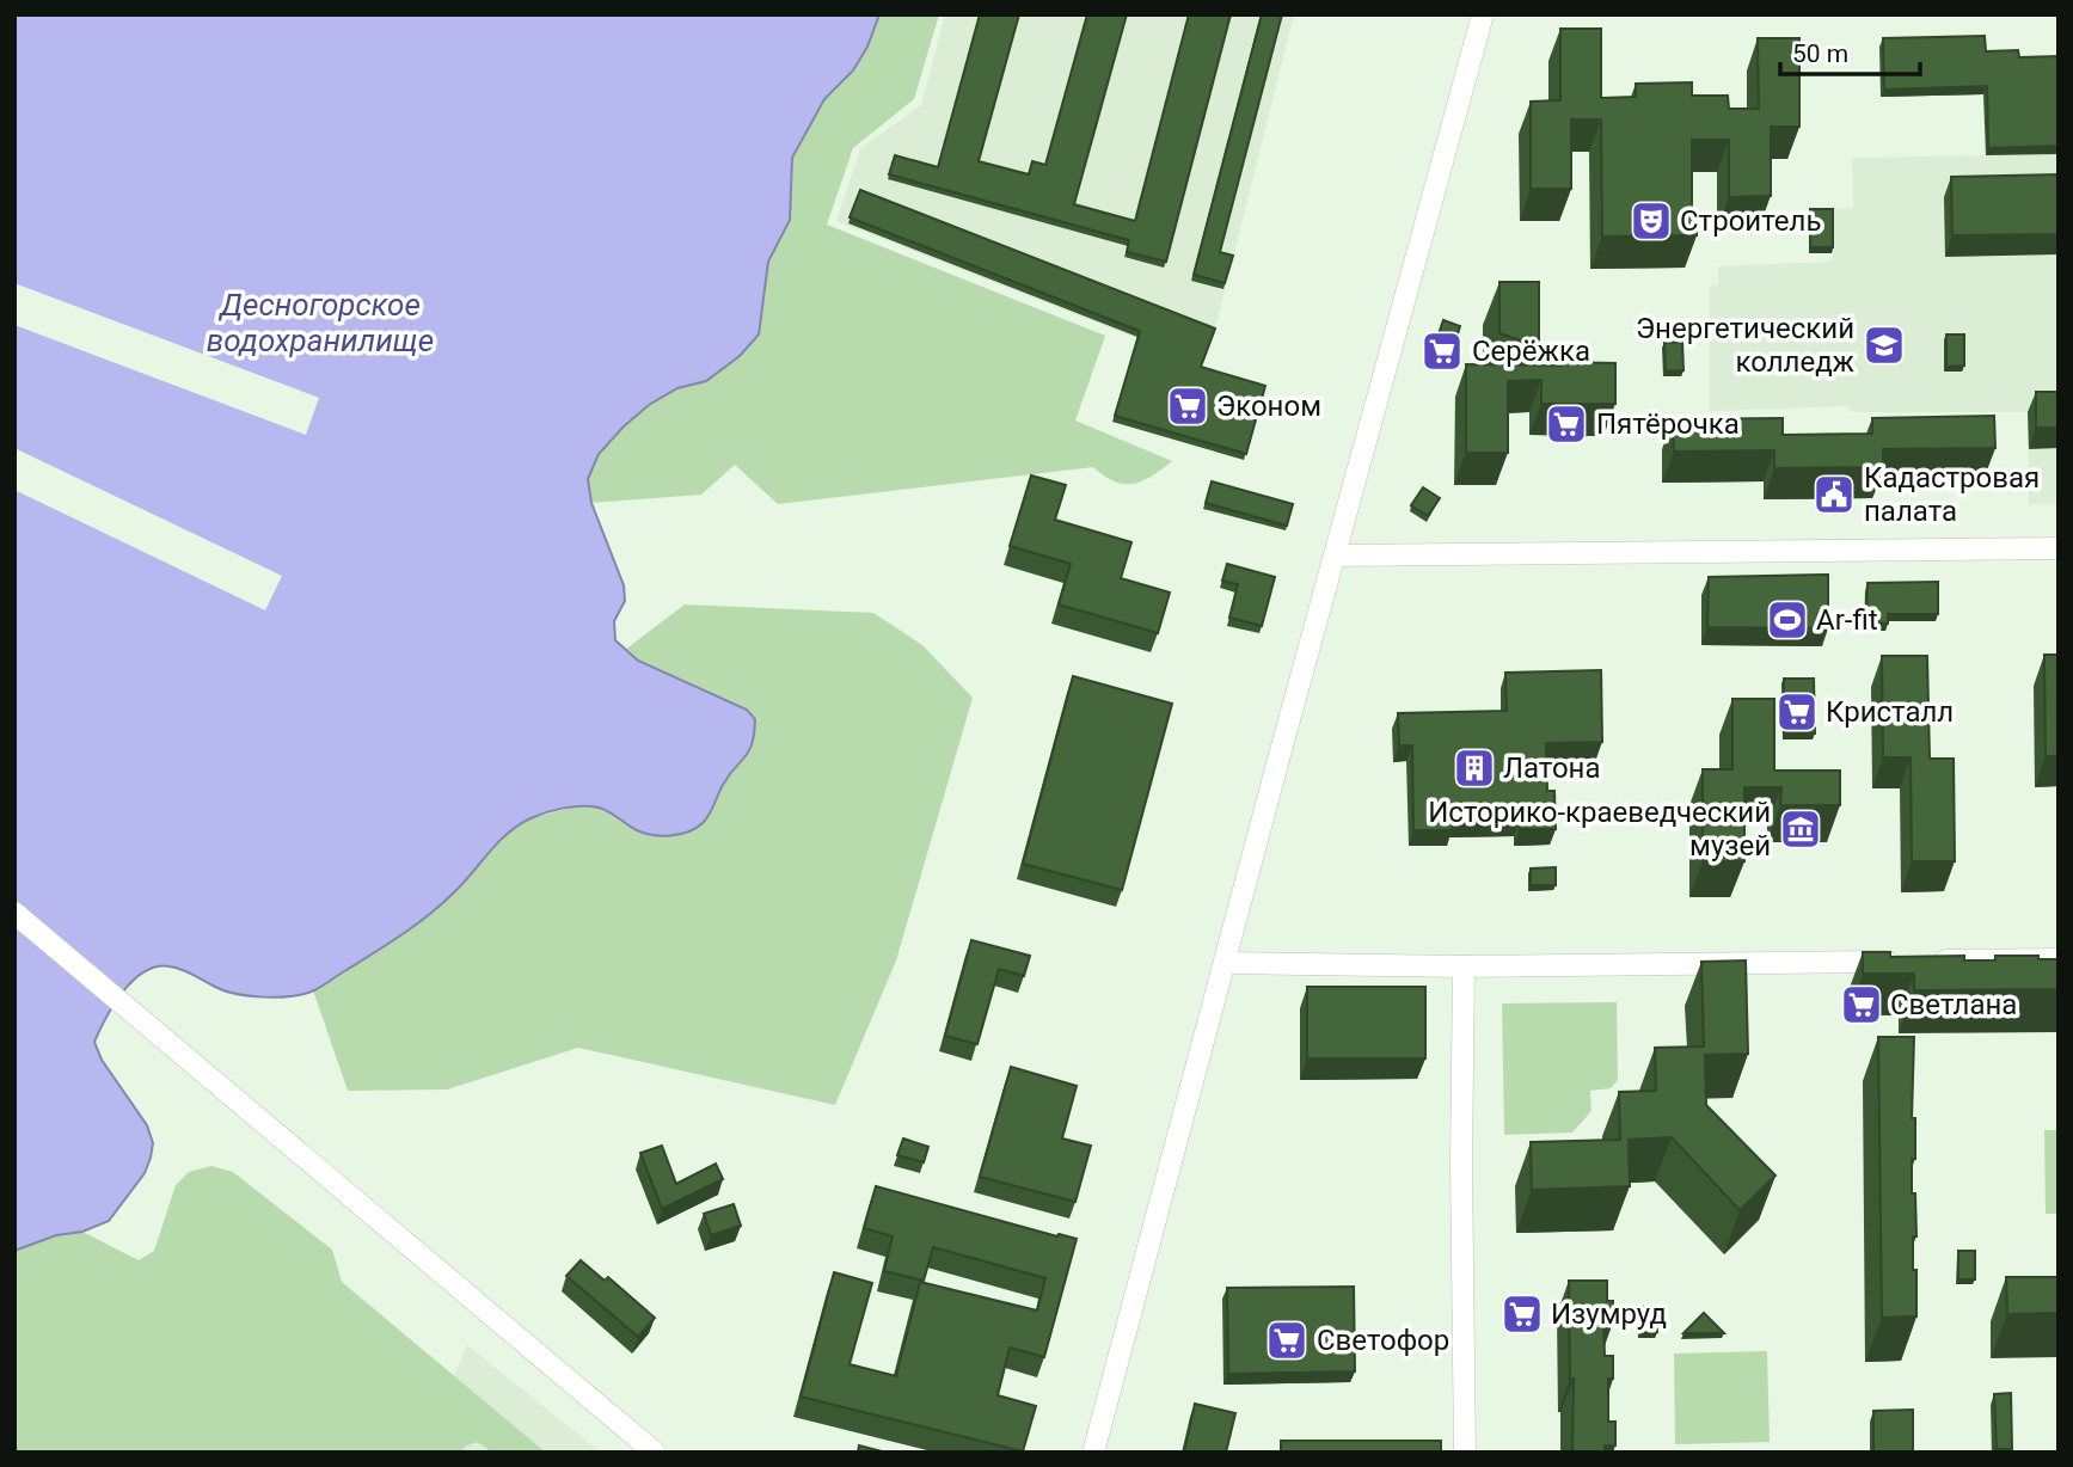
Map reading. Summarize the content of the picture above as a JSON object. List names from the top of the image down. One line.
{"water":["Десногорское водохранилище"],"places":{"theatre":["Строитель"],"school or university":["Энергетический колледж"],"supermarket":["Серёжка","Эконом","Пятёрочка","Кристалл","Светлана","Изумруд","Светофор"],"public building":["Кадастровая палата"],"sports":["Ar-fit"],"building":["Латона"],"museum":["Историко-краеведческий музей"]},"scale_bar":"50 m"}
